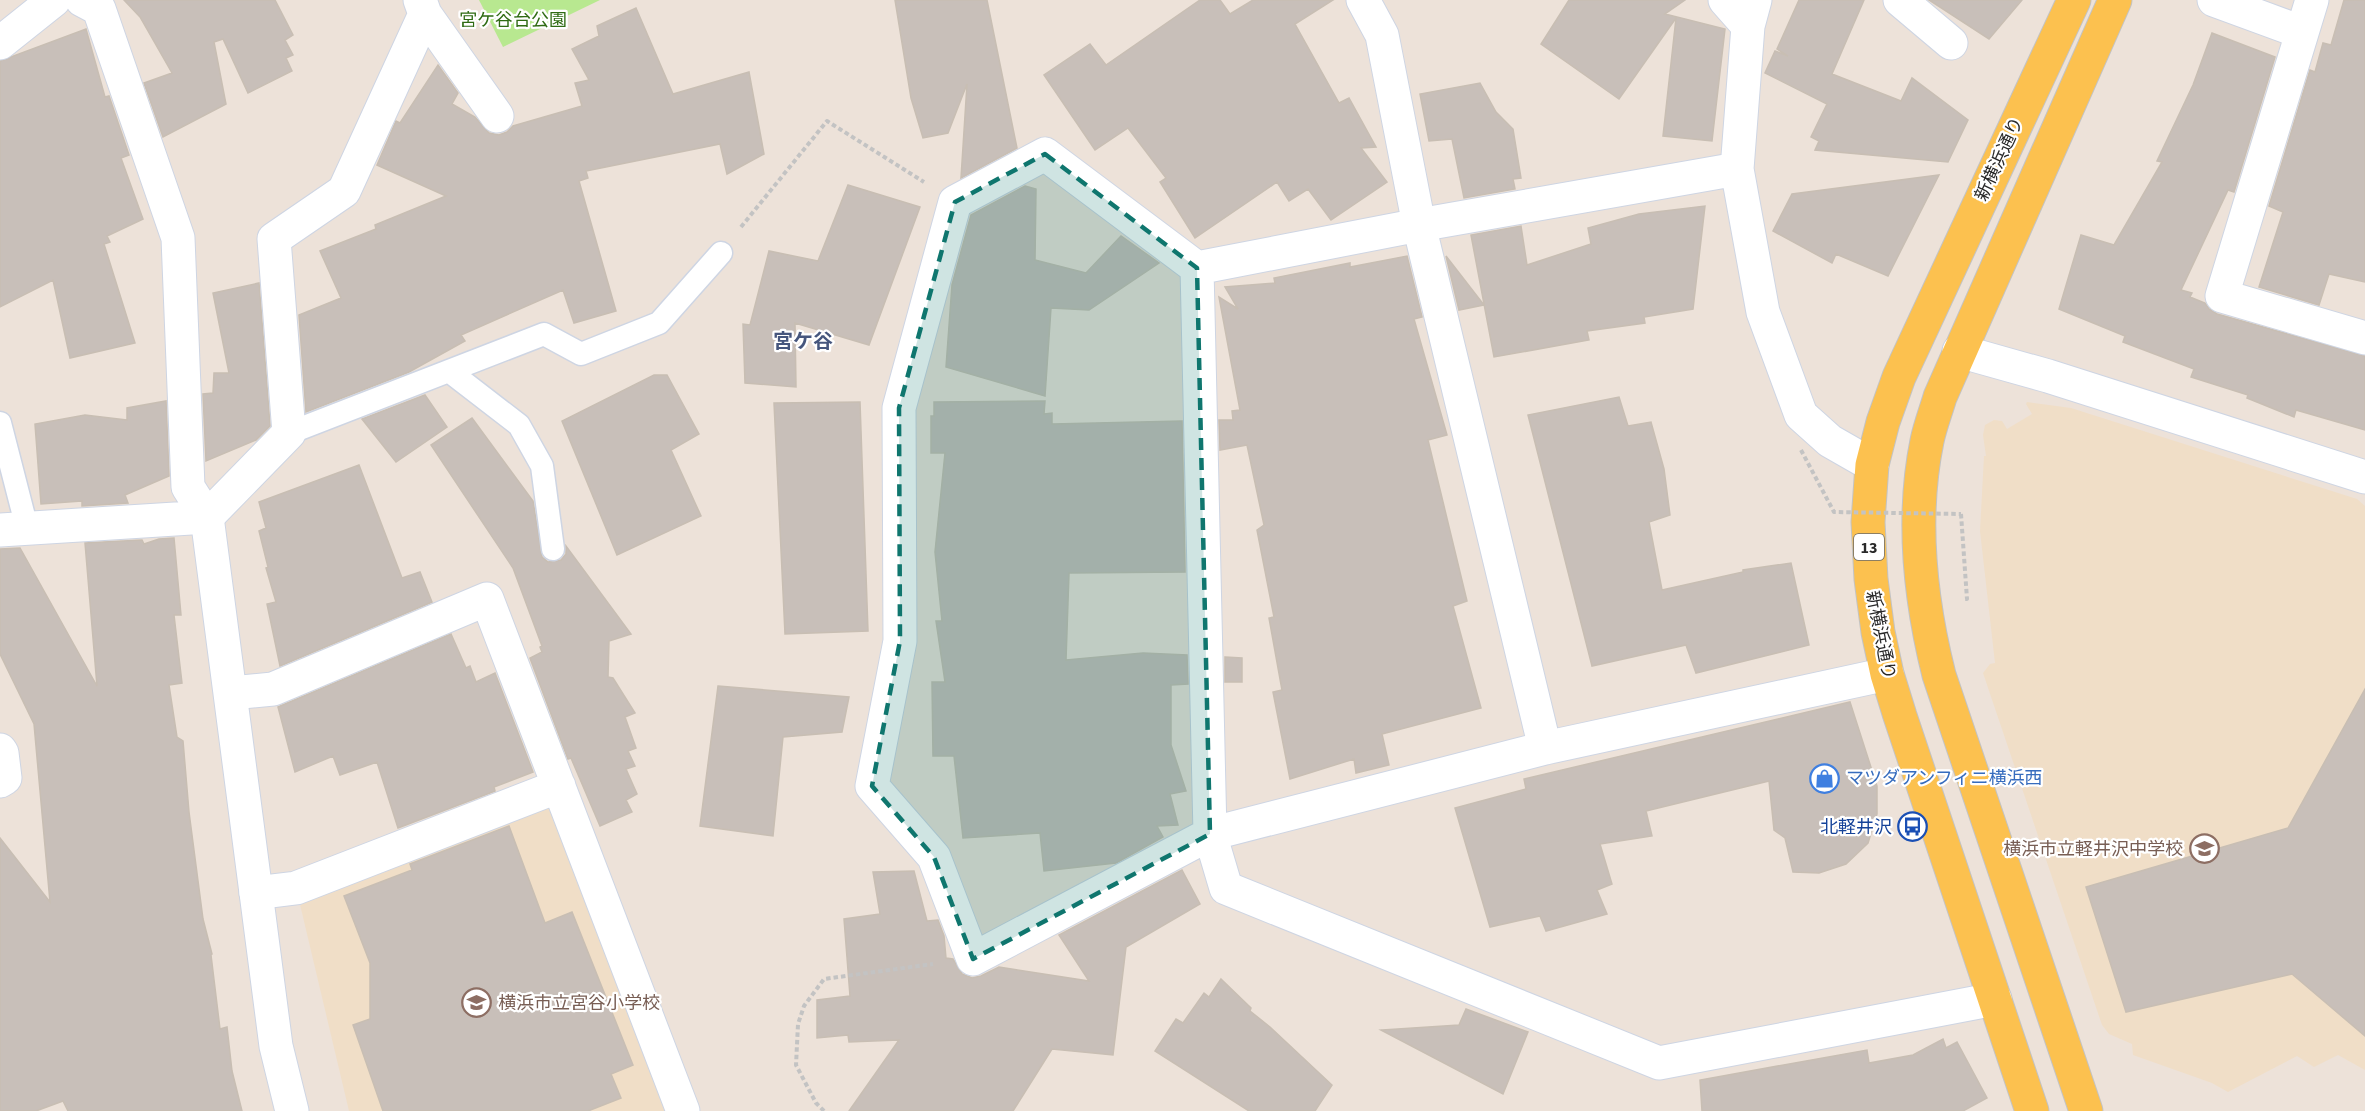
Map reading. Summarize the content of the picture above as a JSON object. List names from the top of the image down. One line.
{"streets":{"main road":["新横浜通り","13"]},"districts":["宮ケ谷"],"parks":["宮ケ谷台公園"],"places":{"shop":["マツダアンフィニ横浜西"],"bus stop":["北軽井沢"],"school or university":["横浜市立軽井沢中学校","横浜市立宮谷小学校"]}}
